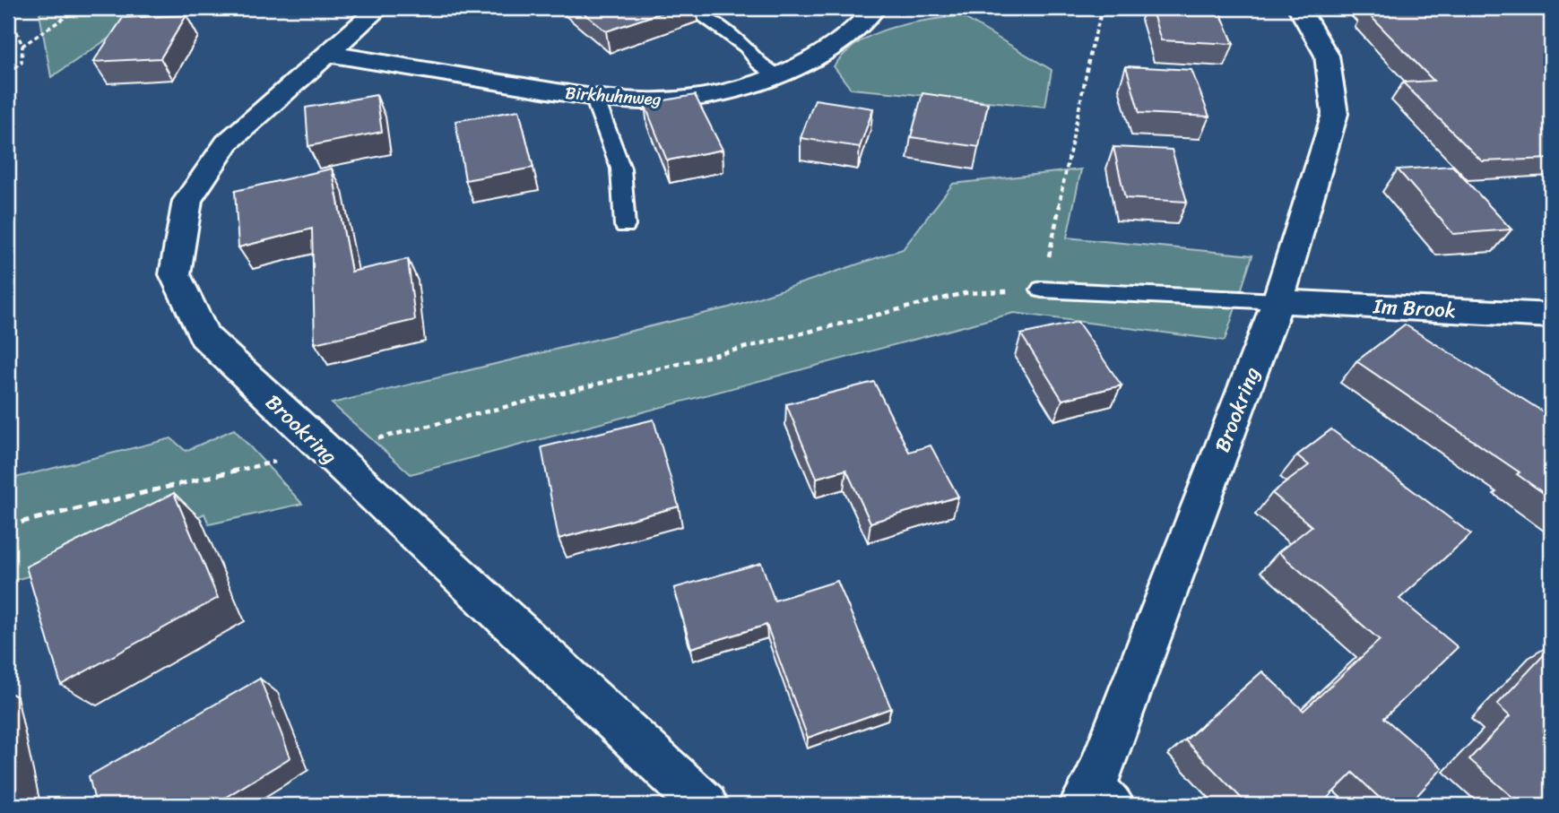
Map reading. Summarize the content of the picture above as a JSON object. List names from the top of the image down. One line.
{"streets":{"street":["Birkhuhnweg","Im Brook","Brookring"]},"crossings":[["Birkhuhnweg","Brookring"],["Im Brook","Brookring"]]}
